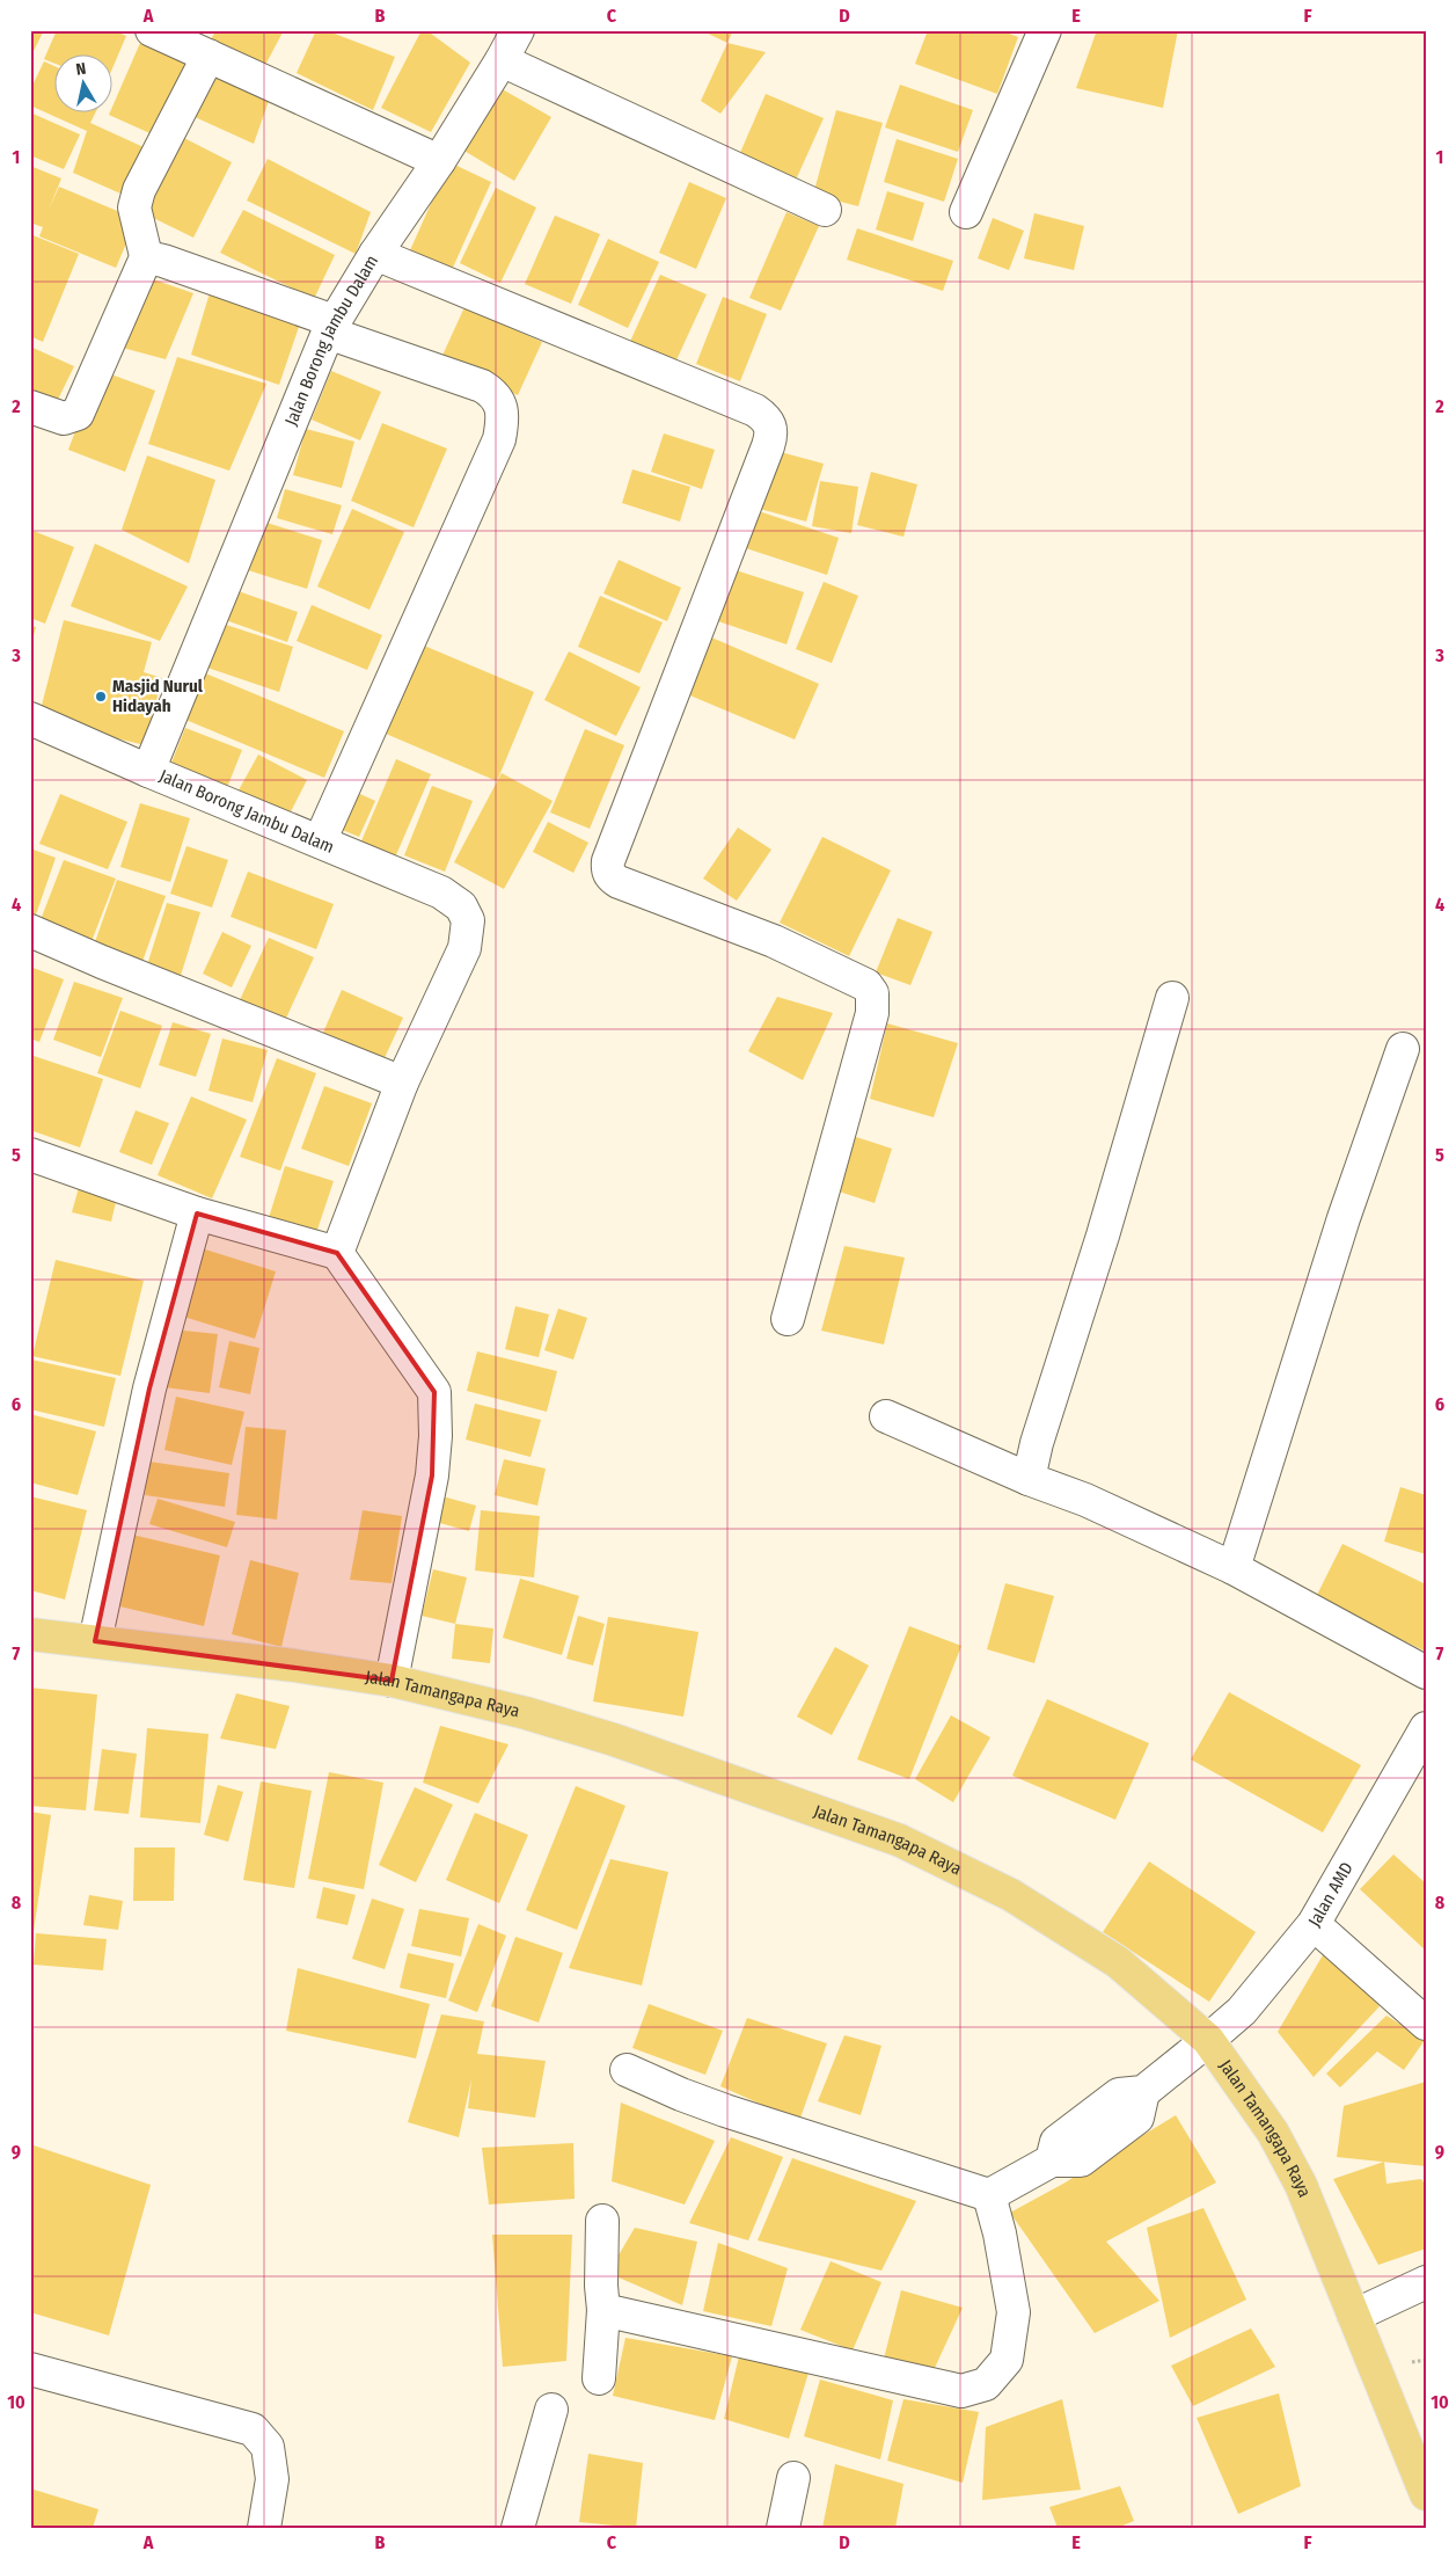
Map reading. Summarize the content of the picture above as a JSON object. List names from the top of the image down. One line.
{"streets":{"main road":["Jalan Tamangapa Raya"],"street":["Jalan Borong Jambu Dalam","Jalan AMD"]},"crossings":[["Jalan Tamangapa Raya","Jalan AMD"]],"places":["Masjid Nurul Hidayah"],"north":"top","grid":{"columns":["A","B","C","D","E","F"],"rows":["1","2","3","4","5","6","7","8","9","10"]}}
